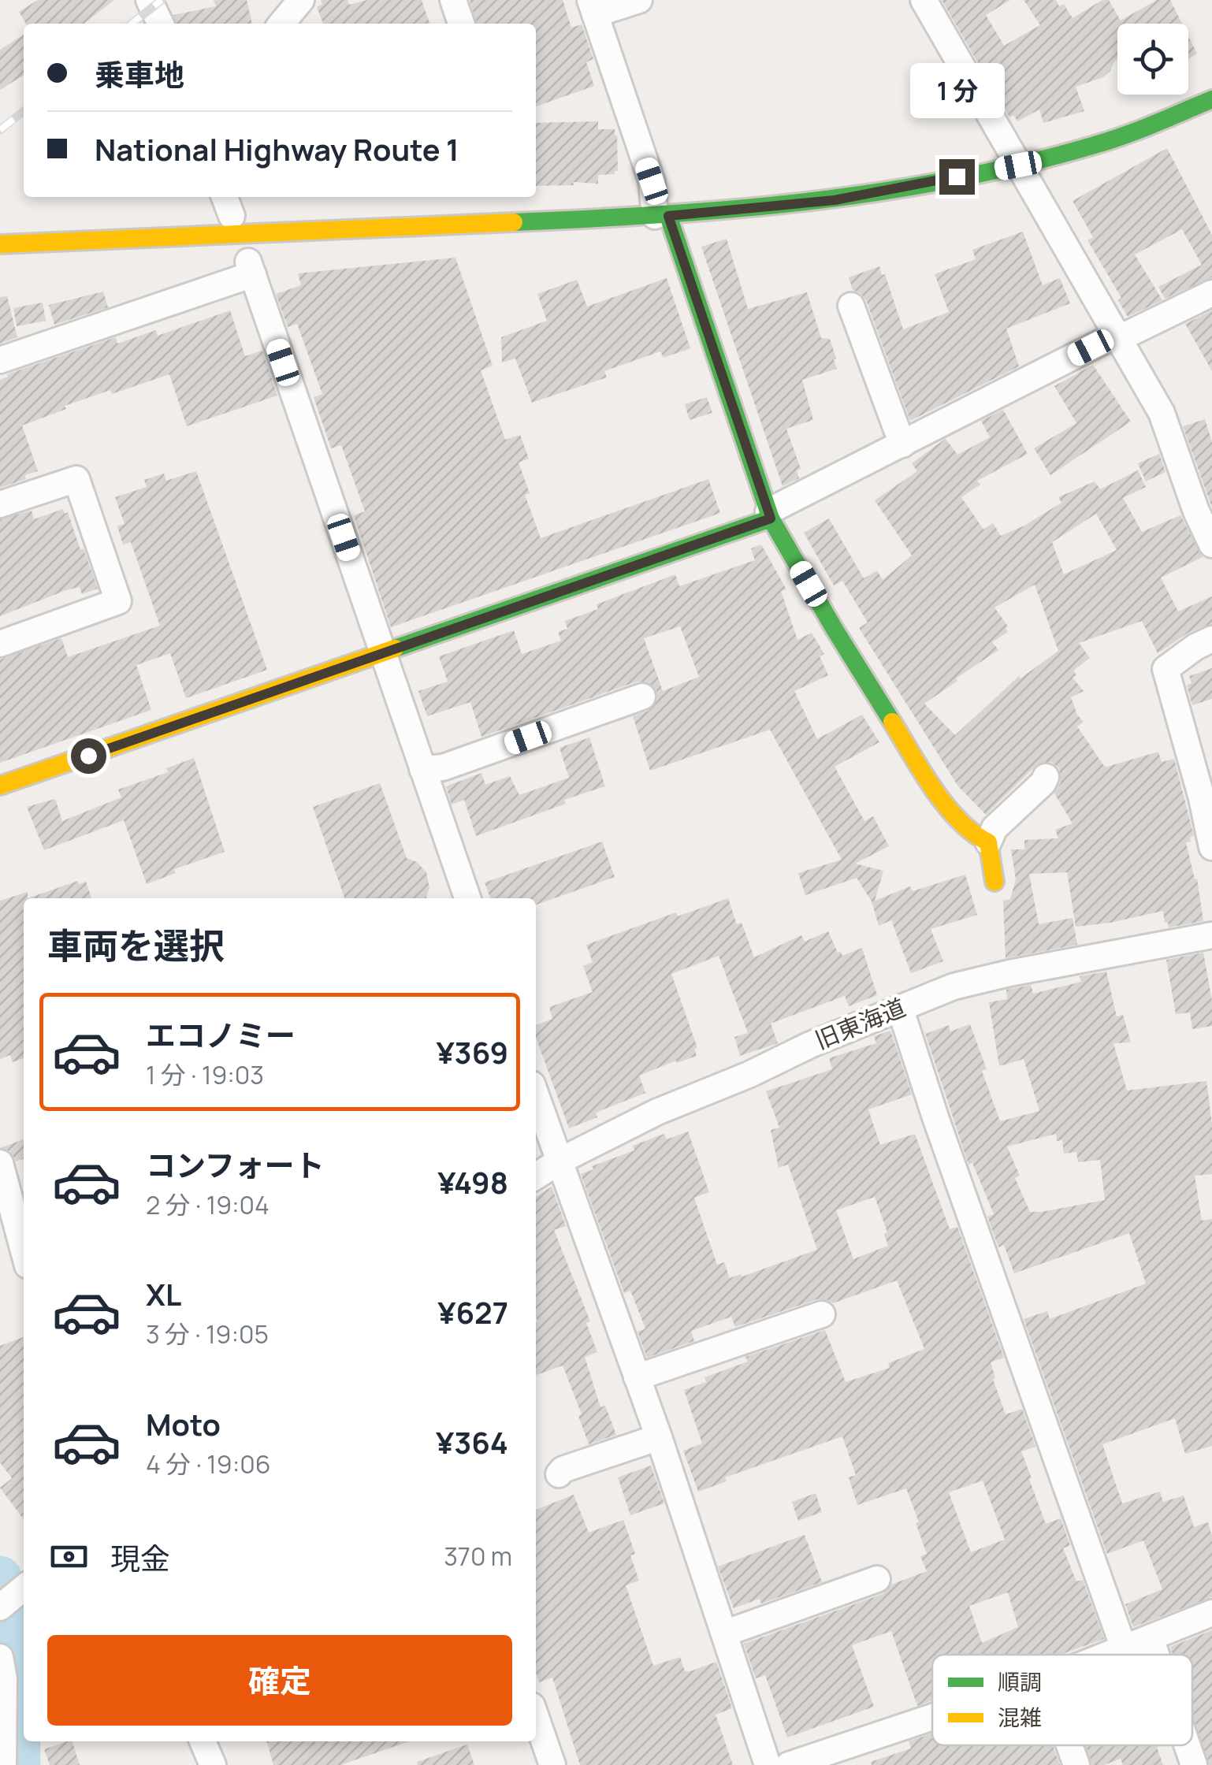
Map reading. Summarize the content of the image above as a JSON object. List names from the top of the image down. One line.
{"streets":{"street":["旧東海道"]},"legend":["順調","混雑"],"page":{"banner":["乗車地","National Highway Route 1"],"bubble":"1 分","heading":"車両を選択","list":[{"name":"エコノミー","note":"1 分 · 19:03","value":"¥369"},{"name":"コンフォート","note":"2 分 · 19:04","value":"¥498"},{"name":"XL","note":"3 分 · 19:05","value":"¥627"},{"name":"Moto","note":"4 分 · 19:06","value":"¥364"}],"pay":["現金","370 m"],"buttons":"確定"}}
